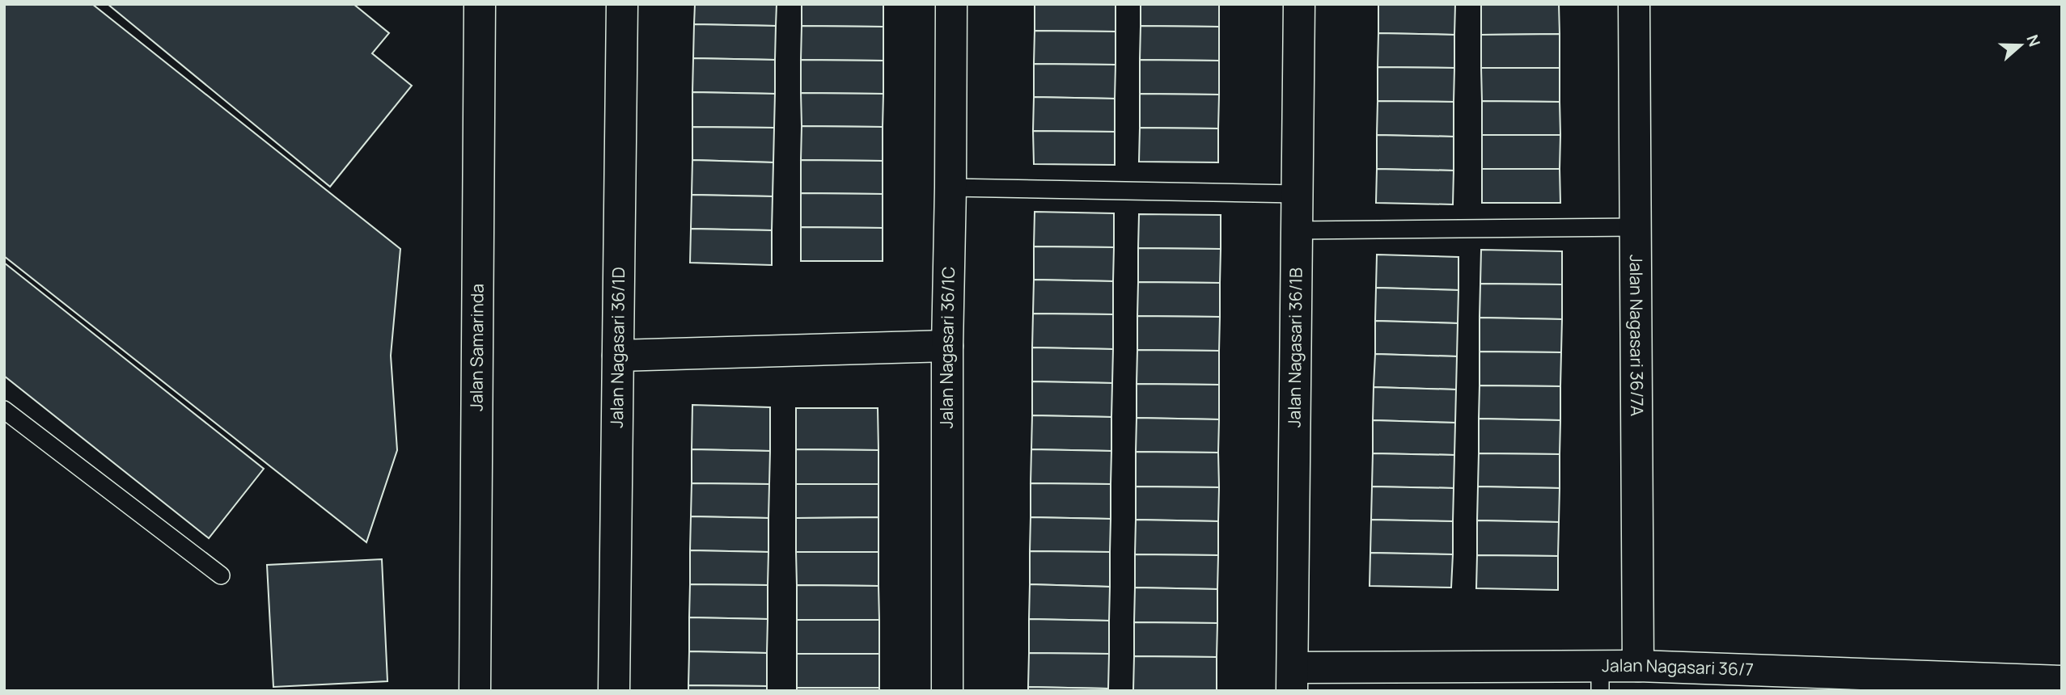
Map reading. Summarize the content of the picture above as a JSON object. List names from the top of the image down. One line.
{"streets":{"street":["Jalan Nagasari 36/7A","Jalan Samarinda","Jalan Nagasari 36/1D","Jalan Nagasari 36/1C","Jalan Nagasari 36/1B","Jalan Nagasari 36/7"]},"crossings":[["Jalan Nagasari 36/7A","Jalan Nagasari 36/7"],["Jalan Nagasari 36/1B","Jalan Nagasari 36/7"]],"north":"right"}
